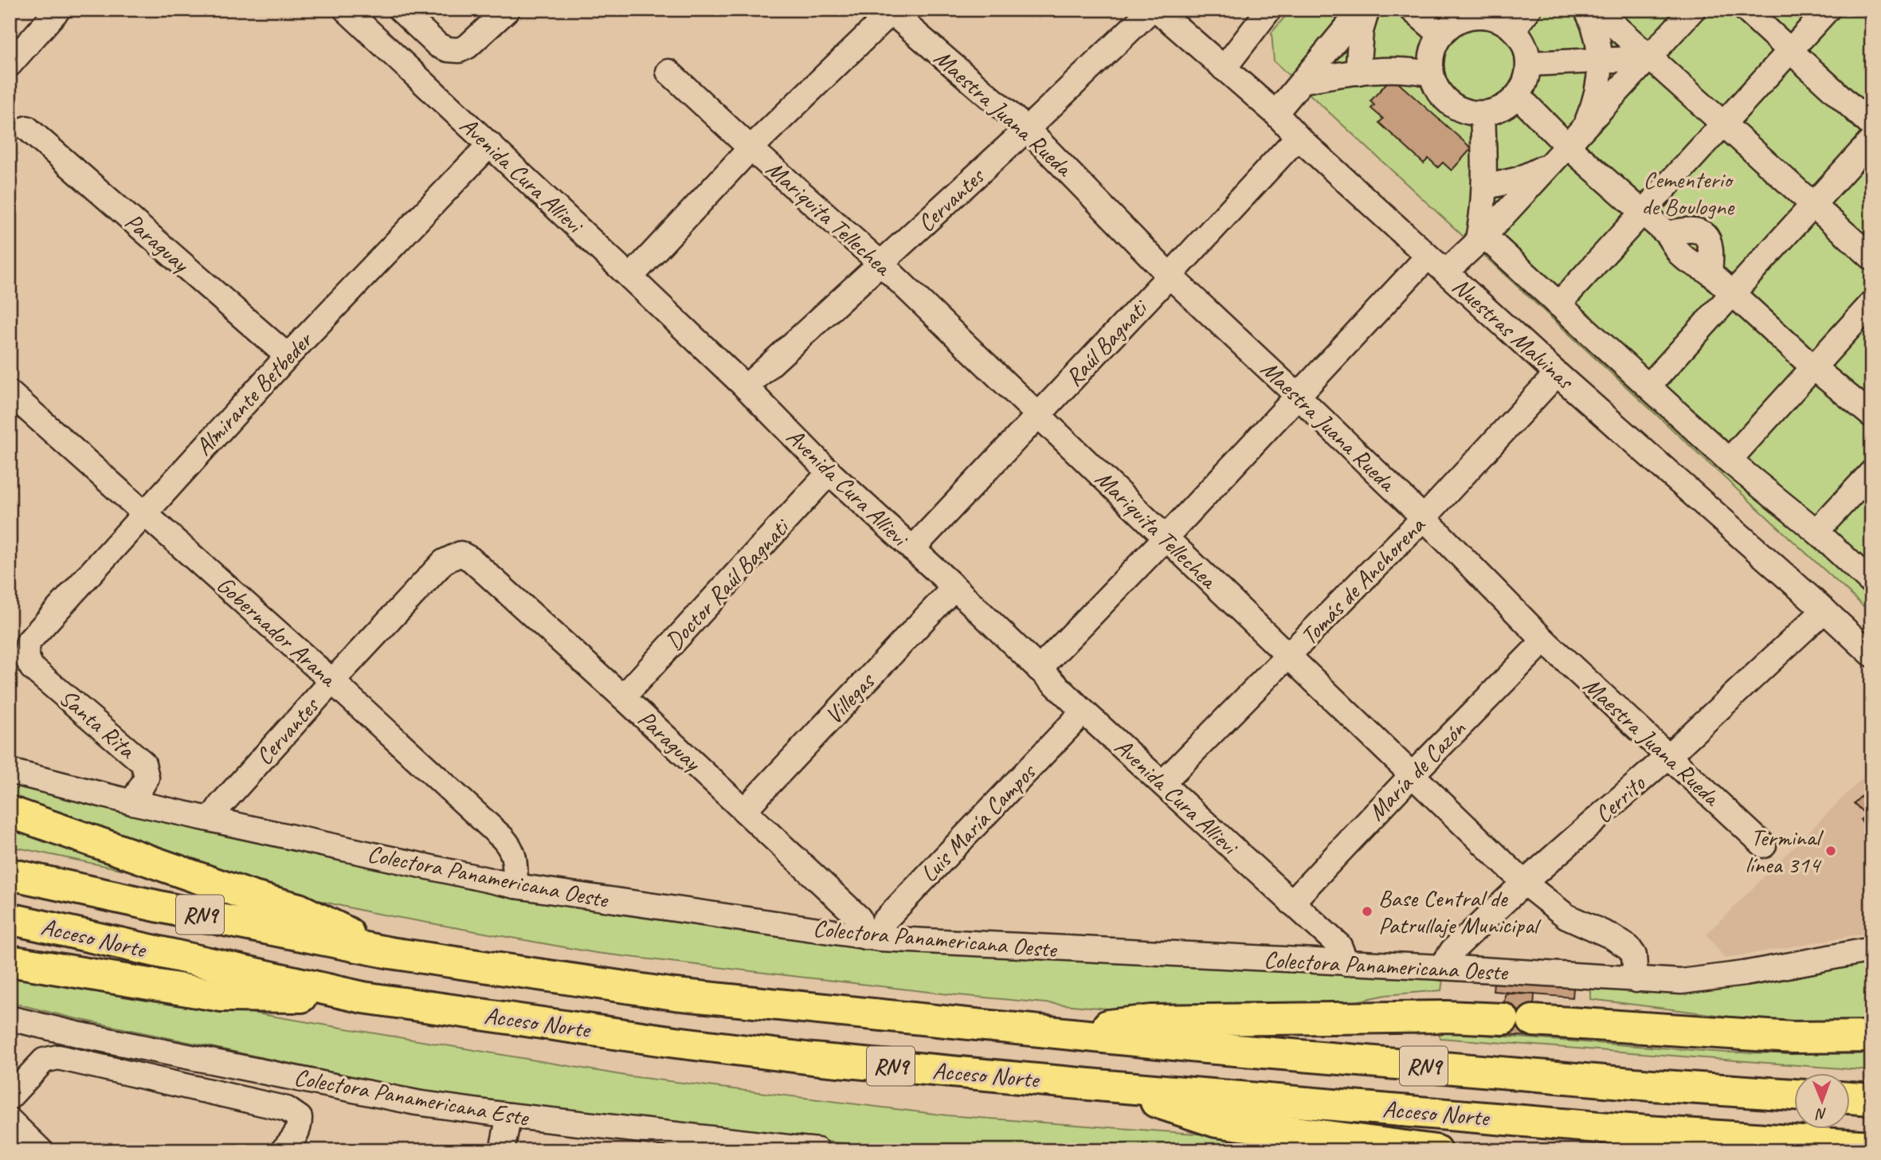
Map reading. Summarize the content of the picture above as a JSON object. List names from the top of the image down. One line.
{"streets":{"highway":["RN9","Acceso Norte"],"street":["Maestra Juana Rueda","Avenida Cura Allievi","Cervantes","Mariquita Tellechea","Paraguay","Nuestras Malvinas","Raúl Bagnati","Almirante Betbeder","Tomás de Anchorena","Doctor Raúl Bagnati","Gobernador Arana","Villegas","Santa Rita","María de Cazón","Cerrito","Luis María Campos","Colectora Panamericana Oeste","Colectora Panamericana Este"]},"crossings":[["Maestra Juana Rueda","Cervantes"],["Maestra Juana Rueda","Raúl Bagnati"],["Maestra Juana Rueda","Tomás de Anchorena"],["Maestra Juana Rueda","María de Cazón"],["Maestra Juana Rueda","Cerrito"],["Avenida Cura Allievi","Cervantes"],["Avenida Cura Allievi","Raúl Bagnati"],["Avenida Cura Allievi","Almirante Betbeder"],["Avenida Cura Allievi","Tomás de Anchorena"],["Avenida Cura Allievi","Doctor Raúl Bagnati"],["Avenida Cura Allievi","Villegas"],["Avenida Cura Allievi","María de Cazón"],["Avenida Cura Allievi","Luis María Campos"],["Avenida Cura Allievi","Colectora Panamericana Oeste"],["Cervantes","Mariquita Tellechea"],["Cervantes","Paraguay"],["Cervantes","Gobernador Arana"],["Cervantes","Colectora Panamericana Oeste"],["Mariquita Tellechea","Raúl Bagnati"],["Mariquita Tellechea","Tomás de Anchorena"],["Mariquita Tellechea","María de Cazón"],["Mariquita Tellechea","Cerrito"],["Mariquita Tellechea","Colectora Panamericana Oeste"],["Paraguay","Almirante Betbeder"],["Paraguay","Doctor Raúl Bagnati"],["Paraguay","Villegas"],["Paraguay","Luis María Campos"],["Paraguay","Colectora Panamericana Oeste"],["Nuestras Malvinas","Raúl Bagnati"],["Nuestras Malvinas","Tomás de Anchorena"],["Nuestras Malvinas","Cerrito"],["Almirante Betbeder","Gobernador Arana"],["Almirante Betbeder","Santa Rita"],["Gobernador Arana","Colectora Panamericana Oeste"],["Santa Rita","Colectora Panamericana Oeste"],["Cerrito","Colectora Panamericana Oeste"],["Luis María Campos","Colectora Panamericana Oeste"]],"parks":["Cementerio de Boulogne"],"places":["Terminal línea 314","Base Central de Patrullaje Municipal"],"north":"bottom"}
